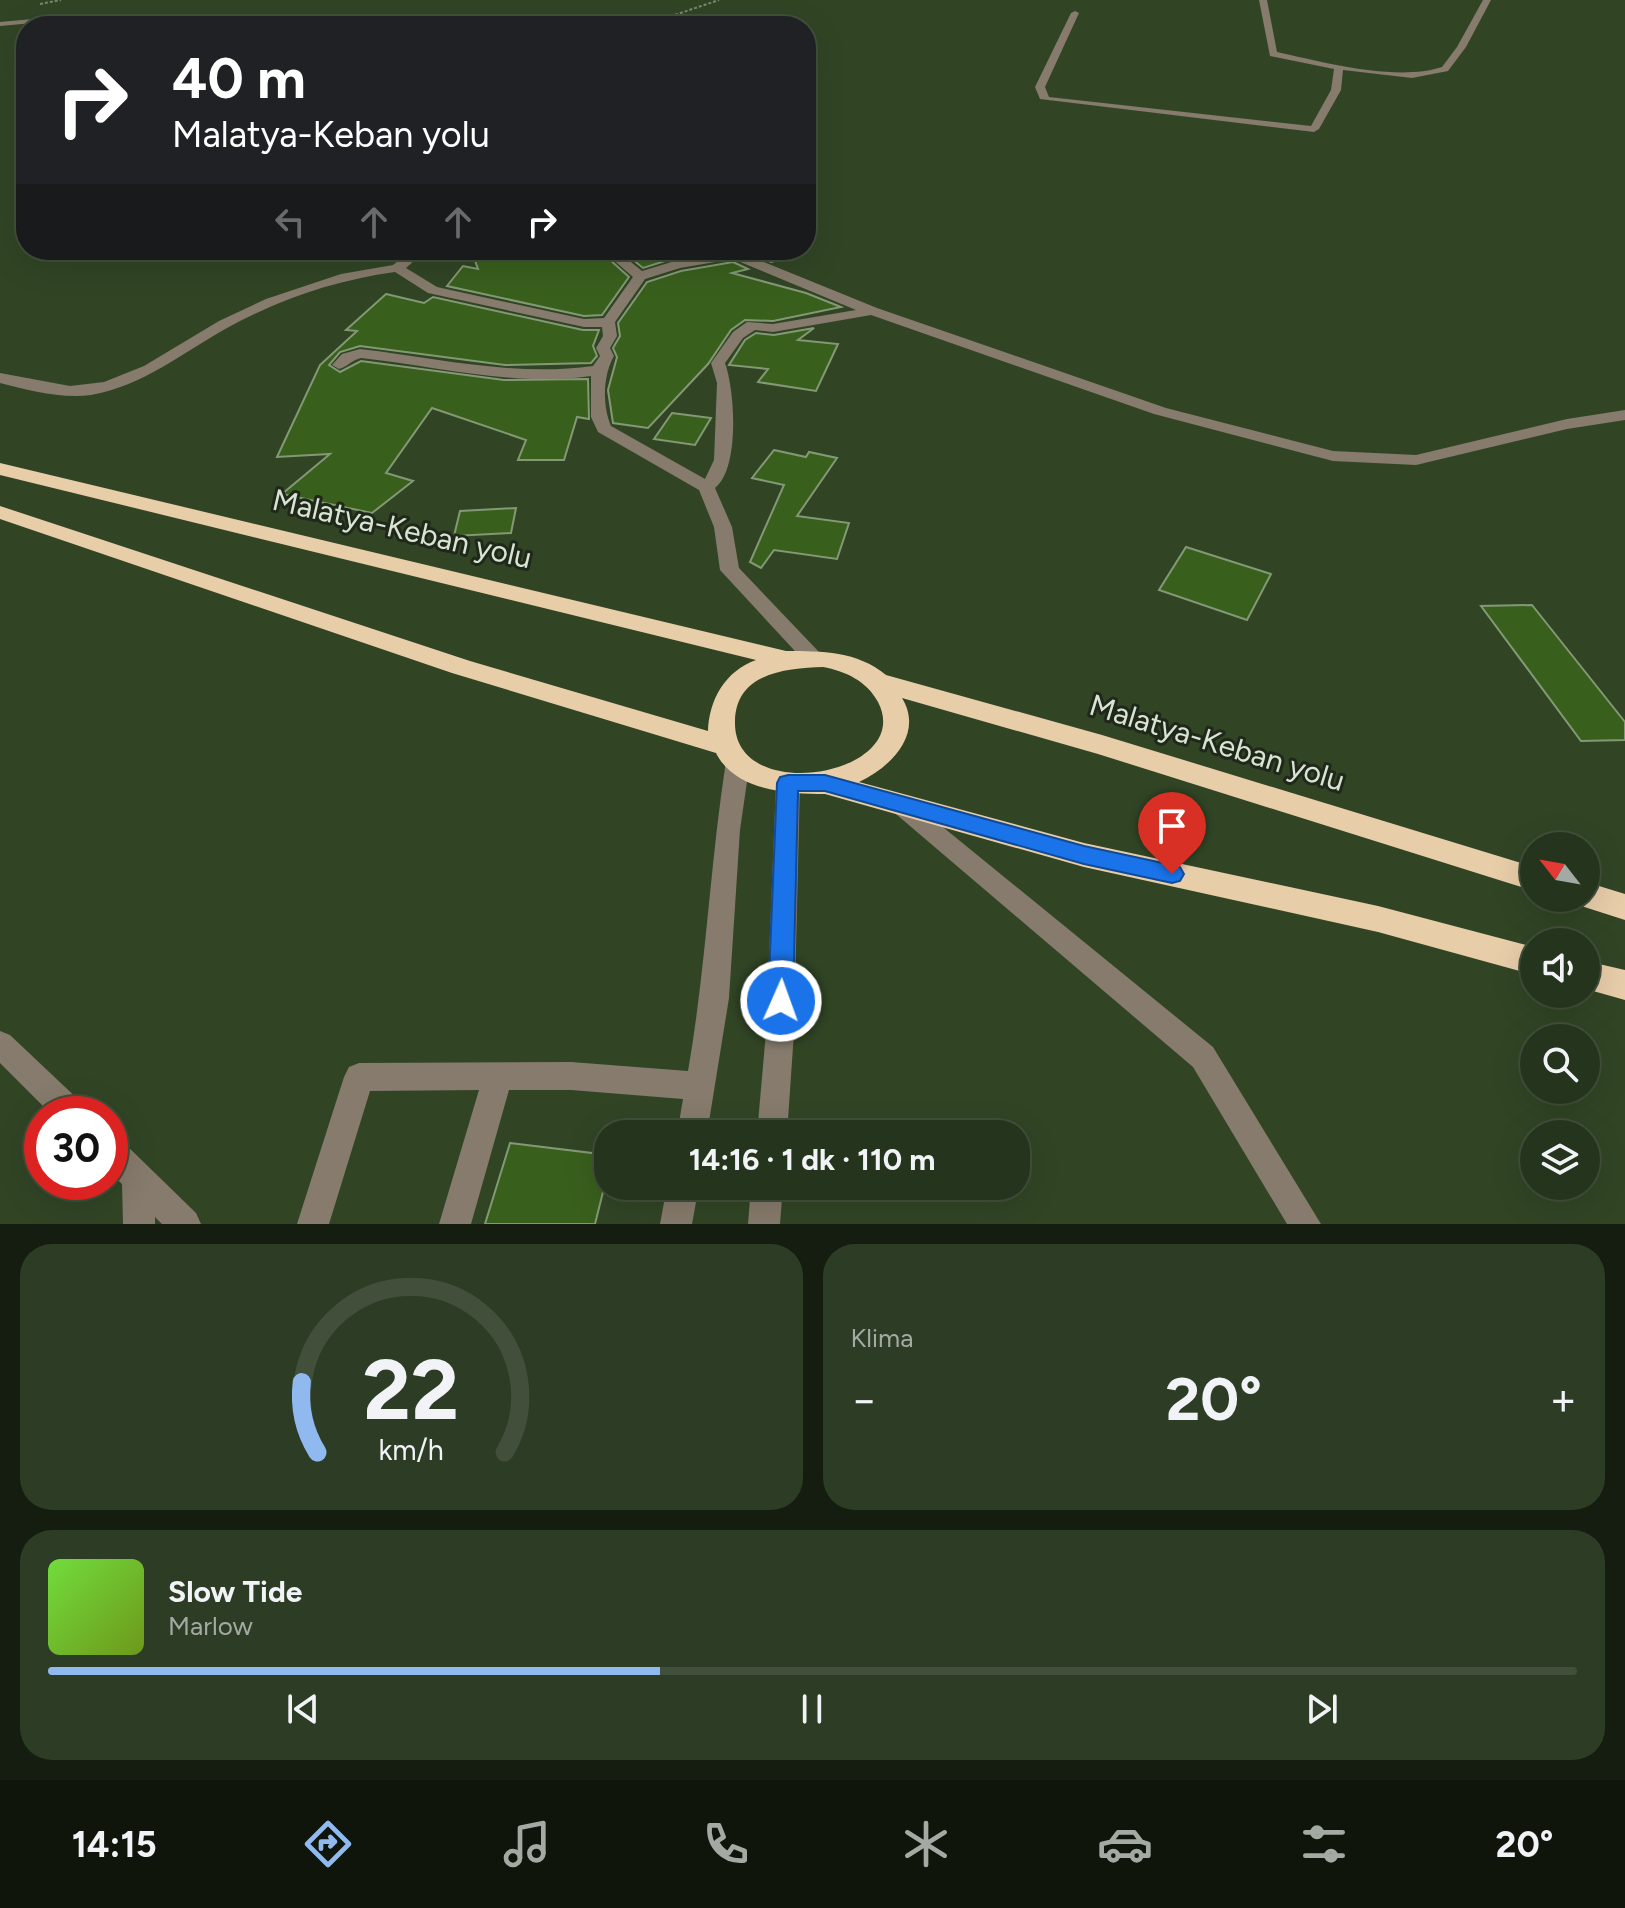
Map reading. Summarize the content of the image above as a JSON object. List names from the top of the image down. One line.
{"streets":{"highway":["Malatya-Keban yolu"]},"north":"top left","page":{"turn":["40 m","Malatya-Keban yolu"],"limit":"30","trip":"14:16 · 1 dk · 110 m","tile":"Klima","heat":["−","20°","+"],"song":["Slow Tide","Marlow"],"tabs":["14:15","20°"],"gauge":["22","km/h"]}}
